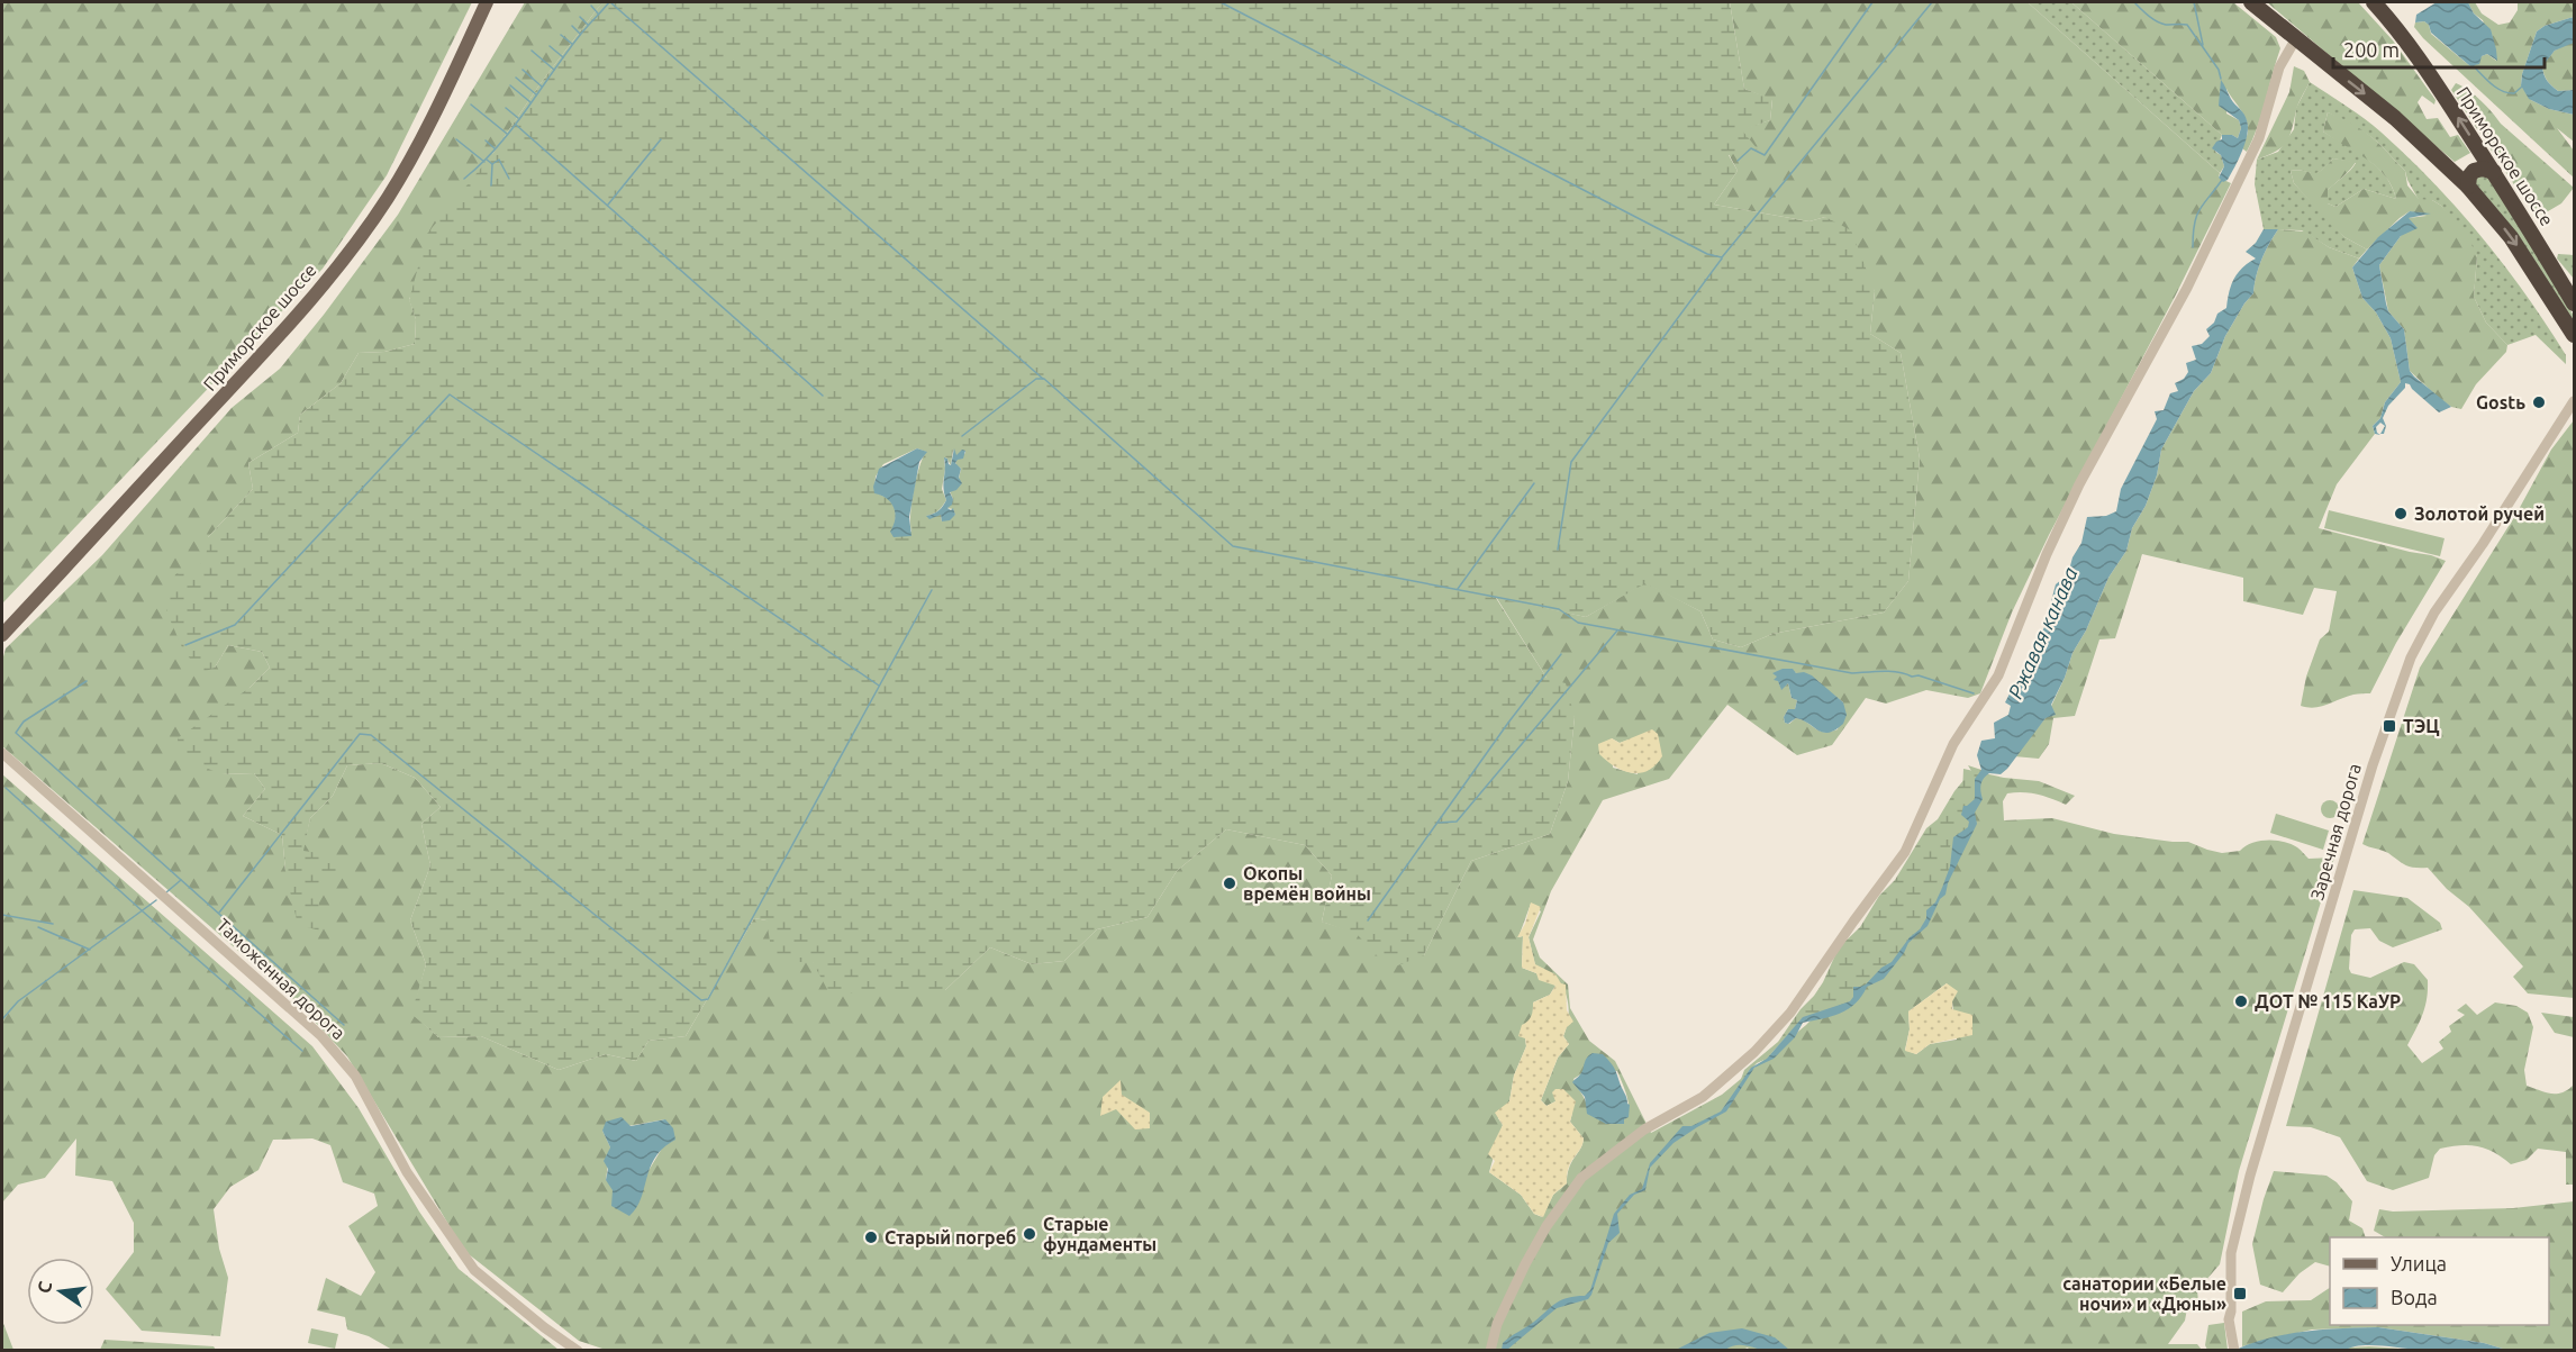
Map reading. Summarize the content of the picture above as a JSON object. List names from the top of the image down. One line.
{"streets":{"highway":["Приморское шоссе"],"street":["Заречная дорога","Таможенная дорога"]},"water":["Ржавая канава"],"places":{"other":["Gostь","Золотой ручей","Окопы времён войны","ДОТ № 115 КаУР","Старые фундаменты","Старый погреб"],"transit":["ТЭЦ","санатории «Белые ночи» и «Дюны»"]},"legend":["Улица","Вода"],"scale_bar":"200 m","north":"left"}
